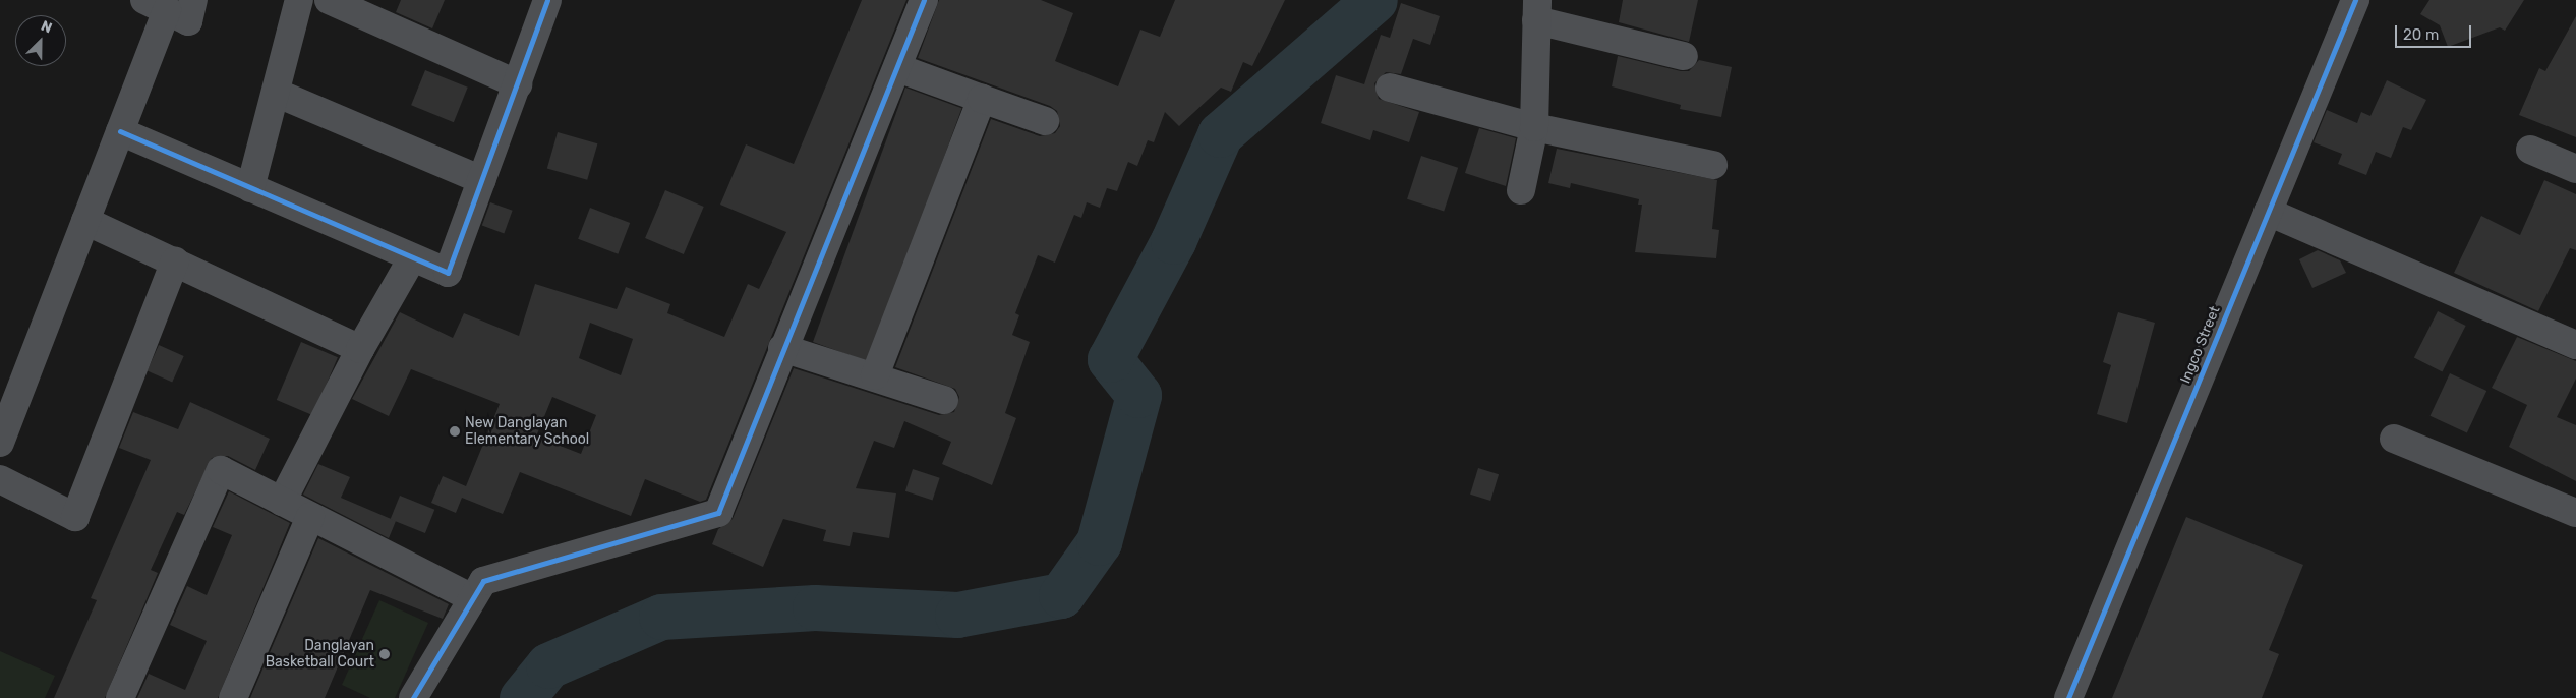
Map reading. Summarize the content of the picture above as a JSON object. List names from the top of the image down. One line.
{"streets":{"street":["Ingco Street"]},"places":["New Danglayan Elementary School","Danglayan Basketball Court"],"scale_bar":"20 m","north":"top right"}
